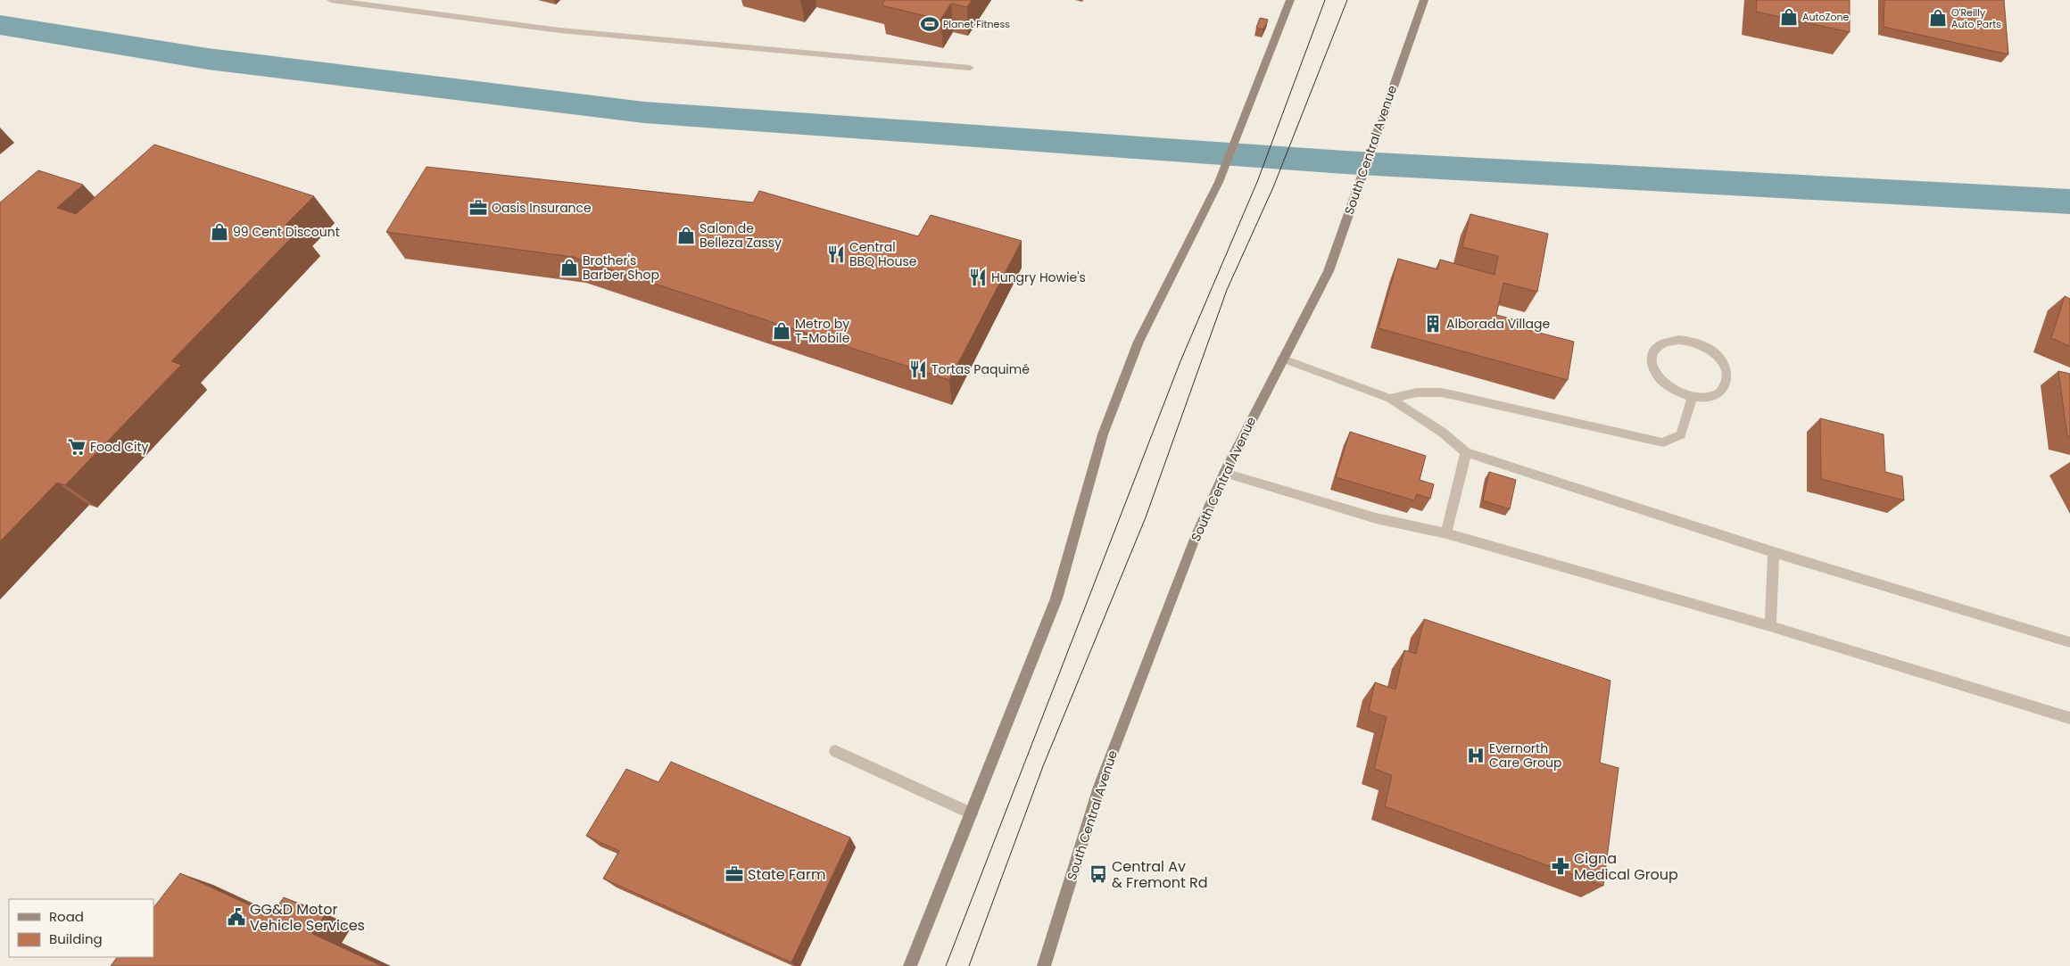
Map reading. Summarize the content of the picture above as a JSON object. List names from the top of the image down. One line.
{"streets":{"main road":["South Central Avenue"]},"places":{"shop":["AutoZone","O'Reilly Auto Parts","99 Cent Discount","Salon de Belleza Zassy","Brother's Barber Shop","Metro by T-Mobile"],"sports":["Planet Fitness"],"office":["Oasis Insurance","State Farm"],"restaurant":["Central BBQ House","Hungry Howie's","Tortas Paquimé"],"building":["Alborada Village"],"supermarket":["Food City"],"hospital":["Evernorth Care Group"],"pharmacy":["Cigna Medical Group"],"bus stop":["Central Av & Fremont Rd"],"public building":["GG&D Motor Vehicle Services"]},"legend":["Road","Building"]}
